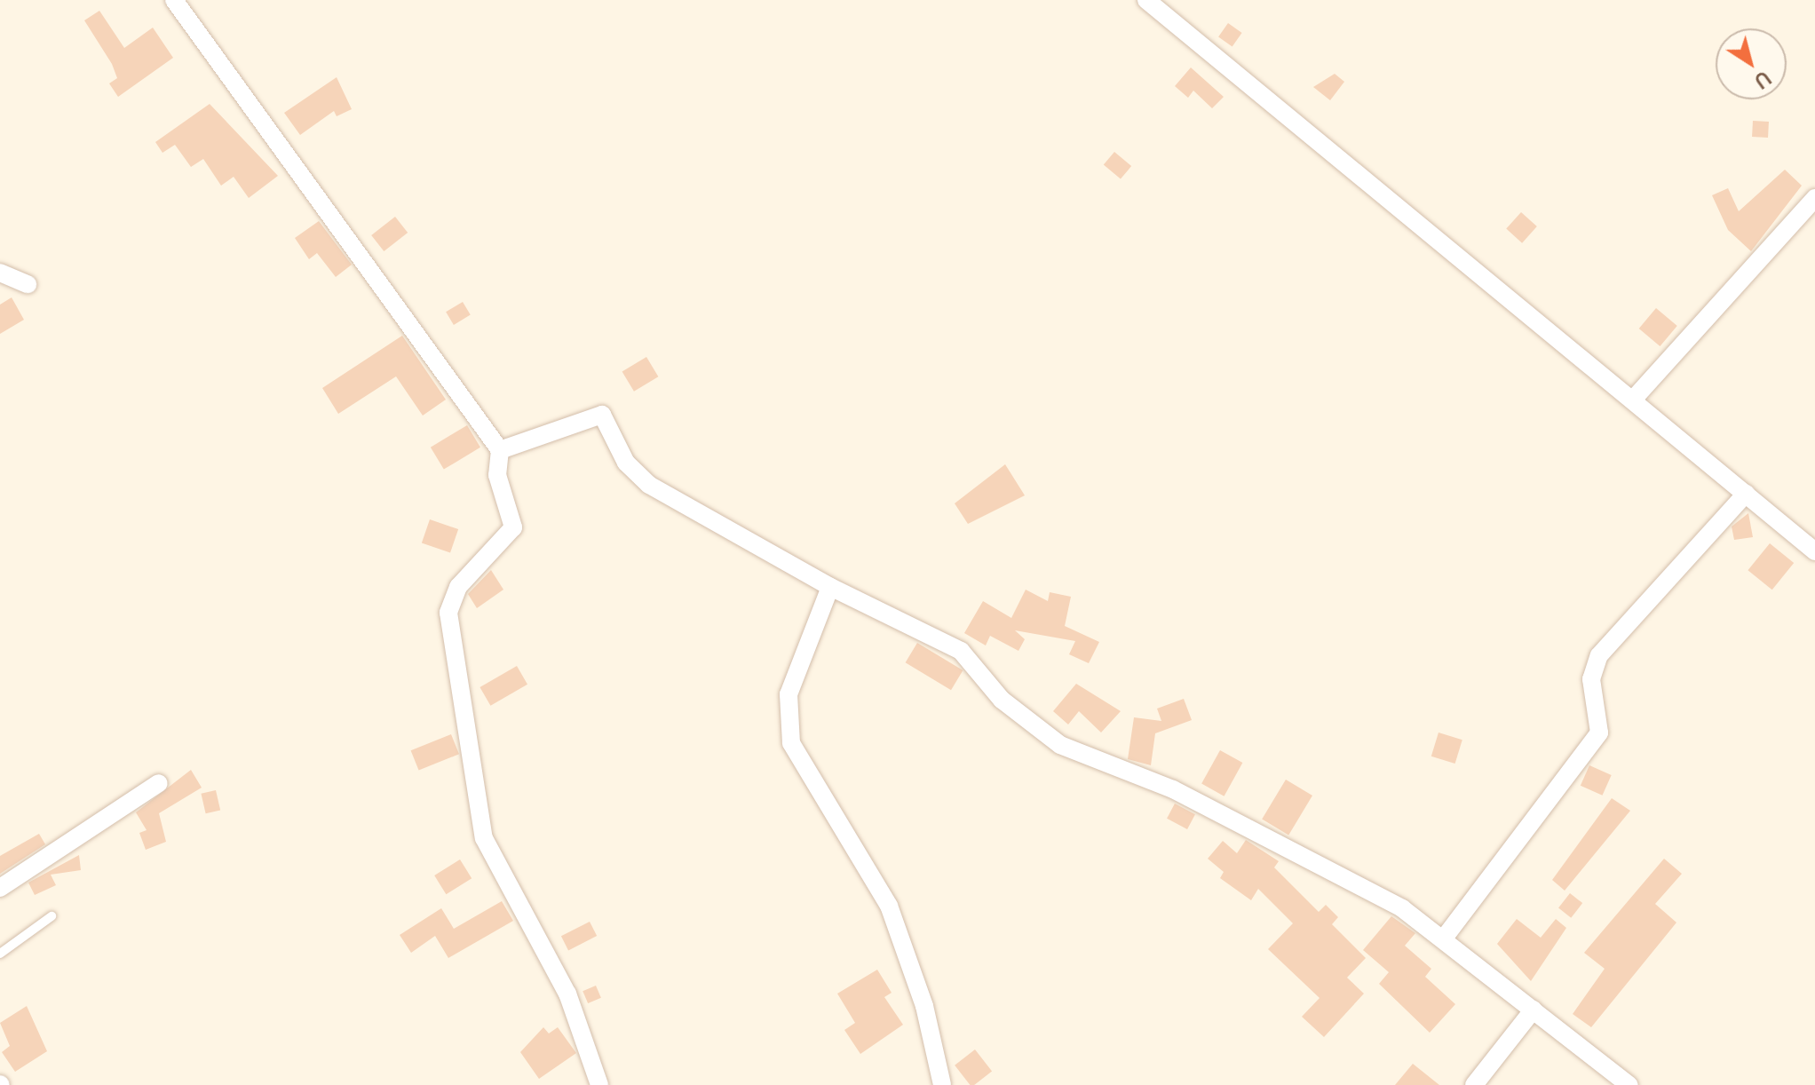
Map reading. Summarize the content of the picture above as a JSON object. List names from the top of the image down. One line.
{"north":"bottom right"}
